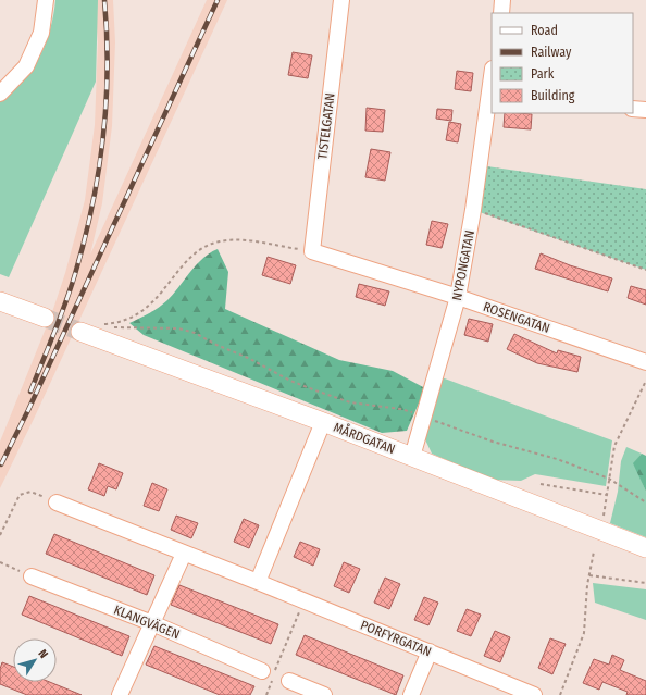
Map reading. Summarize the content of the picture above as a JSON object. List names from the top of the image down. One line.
{"streets":{"street":["TISTELGATAN","NYPONGATAN","ROSENGATAN","MÅRDGATAN","KLANGVÄGEN","PORFYRGATAN"]},"crossings":[["TISTELGATAN","ROSENGATAN"],["NYPONGATAN","ROSENGATAN"],["NYPONGATAN","MÅRDGATAN"]],"legend":["Road","Railway","Park","Building"],"north":"top right"}
